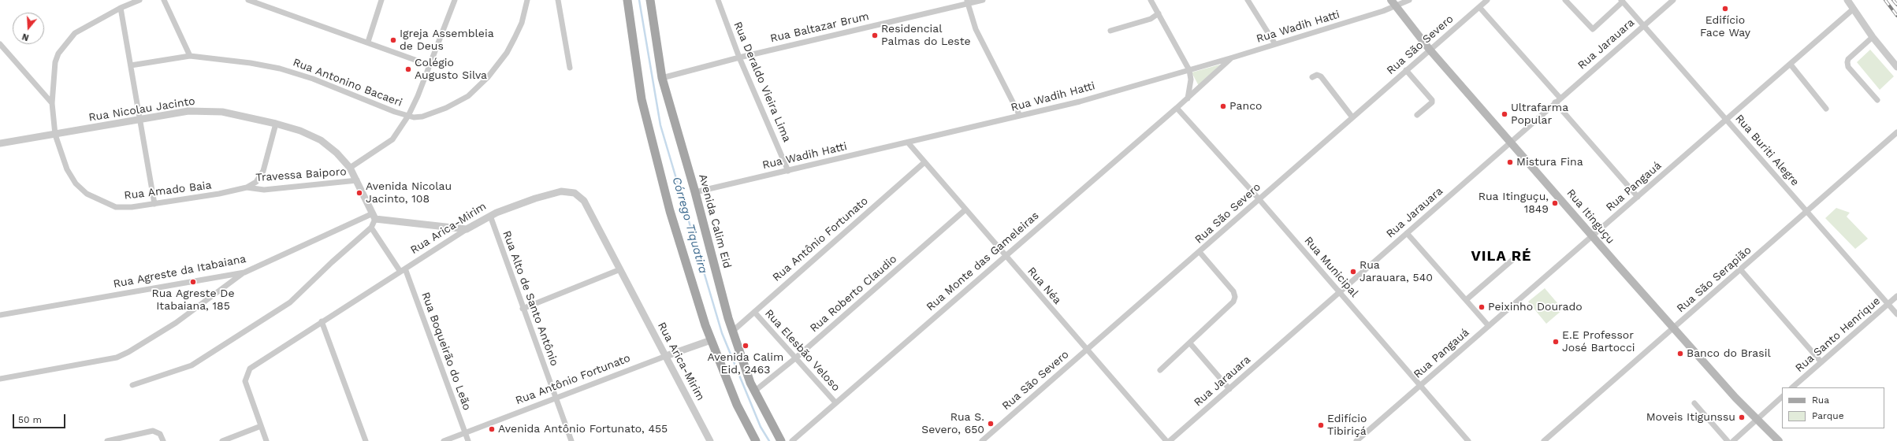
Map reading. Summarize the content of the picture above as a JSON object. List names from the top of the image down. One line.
{"streets":{"main road":["Rua Itinguçu","Avenida Calim Eid"],"street":["Rua Wadih Hatti","Rua Baltazar Brum","Rua Jarauara","Rua São Severo","Rua Deraldo Vieira Lima","Rua Antonino Bacaeri","Rua Nicolau Jacinto","Rua Buriti Alegre","Travessa Baiporo","Rua Pangauá","Rua Amado Baia","Rua Arica-Mirim","Rua Antônio Fortunato","Rua Monte das Gameleiras","Rua Municipal","Rua Agreste da Itabaiana","Rua São Serapião","Rua Néa","Rua Roberto Claudio","Rua Alto de Santo Antônio","Rua Santo Henrique","Rua Elesbão Veloso","Rua Boqueirão do Leão"]},"crossings":[["Rua Wadih Hatti","Rua Deraldo Vieira Lima"],["Rua Wadih Hatti","Rua Itinguçu"],["Rua Wadih Hatti","Avenida Calim Eid"],["Rua Wadih Hatti","Rua Monte das Gameleiras"],["Rua Wadih Hatti","Rua Néa"],["Rua Baltazar Brum","Rua Deraldo Vieira Lima"],["Rua Baltazar Brum","Avenida Calim Eid"],["Rua Jarauara","Rua Buriti Alegre"],["Rua Jarauara","Rua Itinguçu"],["Rua Jarauara","Rua Municipal"],["Rua São Severo","Rua Itinguçu"],["Rua São Severo","Rua Municipal"],["Rua São Severo","Rua Néa"],["Rua Nicolau Jacinto","Travessa Baiporo"],["Rua Nicolau Jacinto","Rua Amado Baia"],["Rua Nicolau Jacinto","Rua Agreste da Itabaiana"],["Rua Buriti Alegre","Rua Pangauá"],["Rua Buriti Alegre","Rua São Serapião"],["Rua Buriti Alegre","Rua Santo Henrique"],["Travessa Baiporo","Rua Amado Baia"],["Rua Pangauá","Rua Itinguçu"],["Rua Pangauá","Rua Municipal"],["Rua Itinguçu","Rua São Serapião"],["Avenida Calim Eid","Rua Antônio Fortunato"],["Avenida Calim Eid","Rua Roberto Claudio"],["Rua Arica-Mirim","Rua Antônio Fortunato"],["Rua Arica-Mirim","Rua Alto de Santo Antônio"],["Rua Arica-Mirim","Rua Boqueirão do Leão"],["Rua Antônio Fortunato","Rua Néa"],["Rua Antônio Fortunato","Rua Alto de Santo Antônio"],["Rua Antônio Fortunato","Rua Elesbão Veloso"],["Rua Antônio Fortunato","Rua Boqueirão do Leão"],["Rua Monte das Gameleiras","Rua Municipal"],["Rua Monte das Gameleiras","Rua Néa"],["Rua Monte das Gameleiras","Rua Elesbão Veloso"],["Rua Néa","Rua Roberto Claudio"],["Rua Roberto Claudio","Rua Elesbão Veloso"]],"districts":["VILA RÉ"],"water":["Córrego Tiquatira"],"places":["Edifício Face Way","Residencial Palmas do Leste","Igreja Assembleia de Deus","Colégio Augusto Silva","Panco","Ultrafarma Popular","Mistura Fina","Avenida Nicolau Jacinto, 108","Rua Itinguçu, 1849","Rua Jarauara, 540","Rua Agreste De Itabaiana, 185","Peixinho Dourado","E.E Professor José Bartocci","Avenida Calim Eid, 2463","Banco do Brasil","Moveis Itigunssu","Rua S. Severo, 650","Edifício Tibiriçá","Avenida Antônio Fortunato, 455"],"legend":["Rua","Parque"],"scale_bar":"50 m","north":"bottom"}
